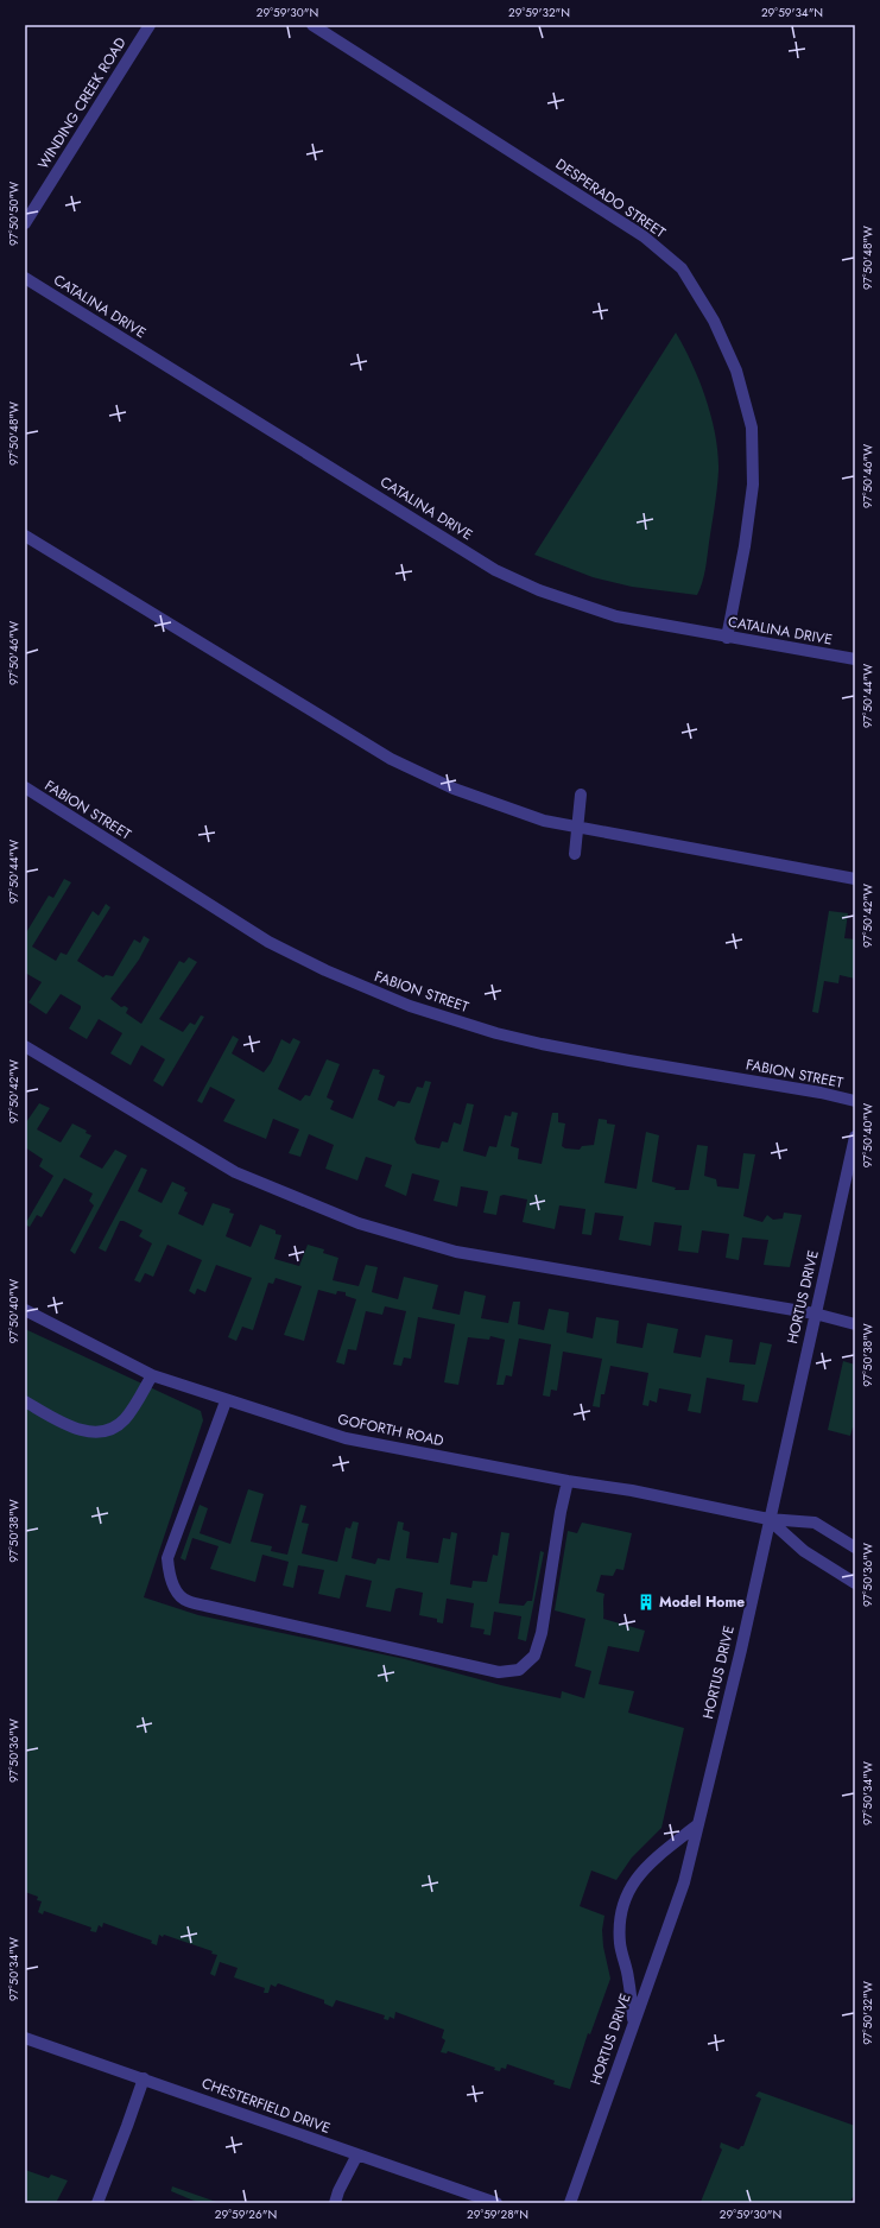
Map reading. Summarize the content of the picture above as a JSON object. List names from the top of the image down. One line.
{"streets":{"street":["WINDING CREEK ROAD","DESPERADO STREET","CATALINA DRIVE","FABION STREET","HORTUS DRIVE","GOFORTH ROAD","CHESTERFIELD DRIVE"]},"crossings":[["DESPERADO STREET","CATALINA DRIVE"],["HORTUS DRIVE","GOFORTH ROAD"]],"places":{"building":["Model Home"]},"coordinates":["29°59'30\"N","29°59'32\"N","29°59'34\"N","97°50'50\"W","97°50'48\"W","97°50'46\"W","97°50'44\"W","97°50'42\"W","97°50'40\"W","97°50'38\"W","97°50'36\"W","97°50'34\"W","97°50'32\"W","29°59'26\"N","29°59'28\"N"]}
